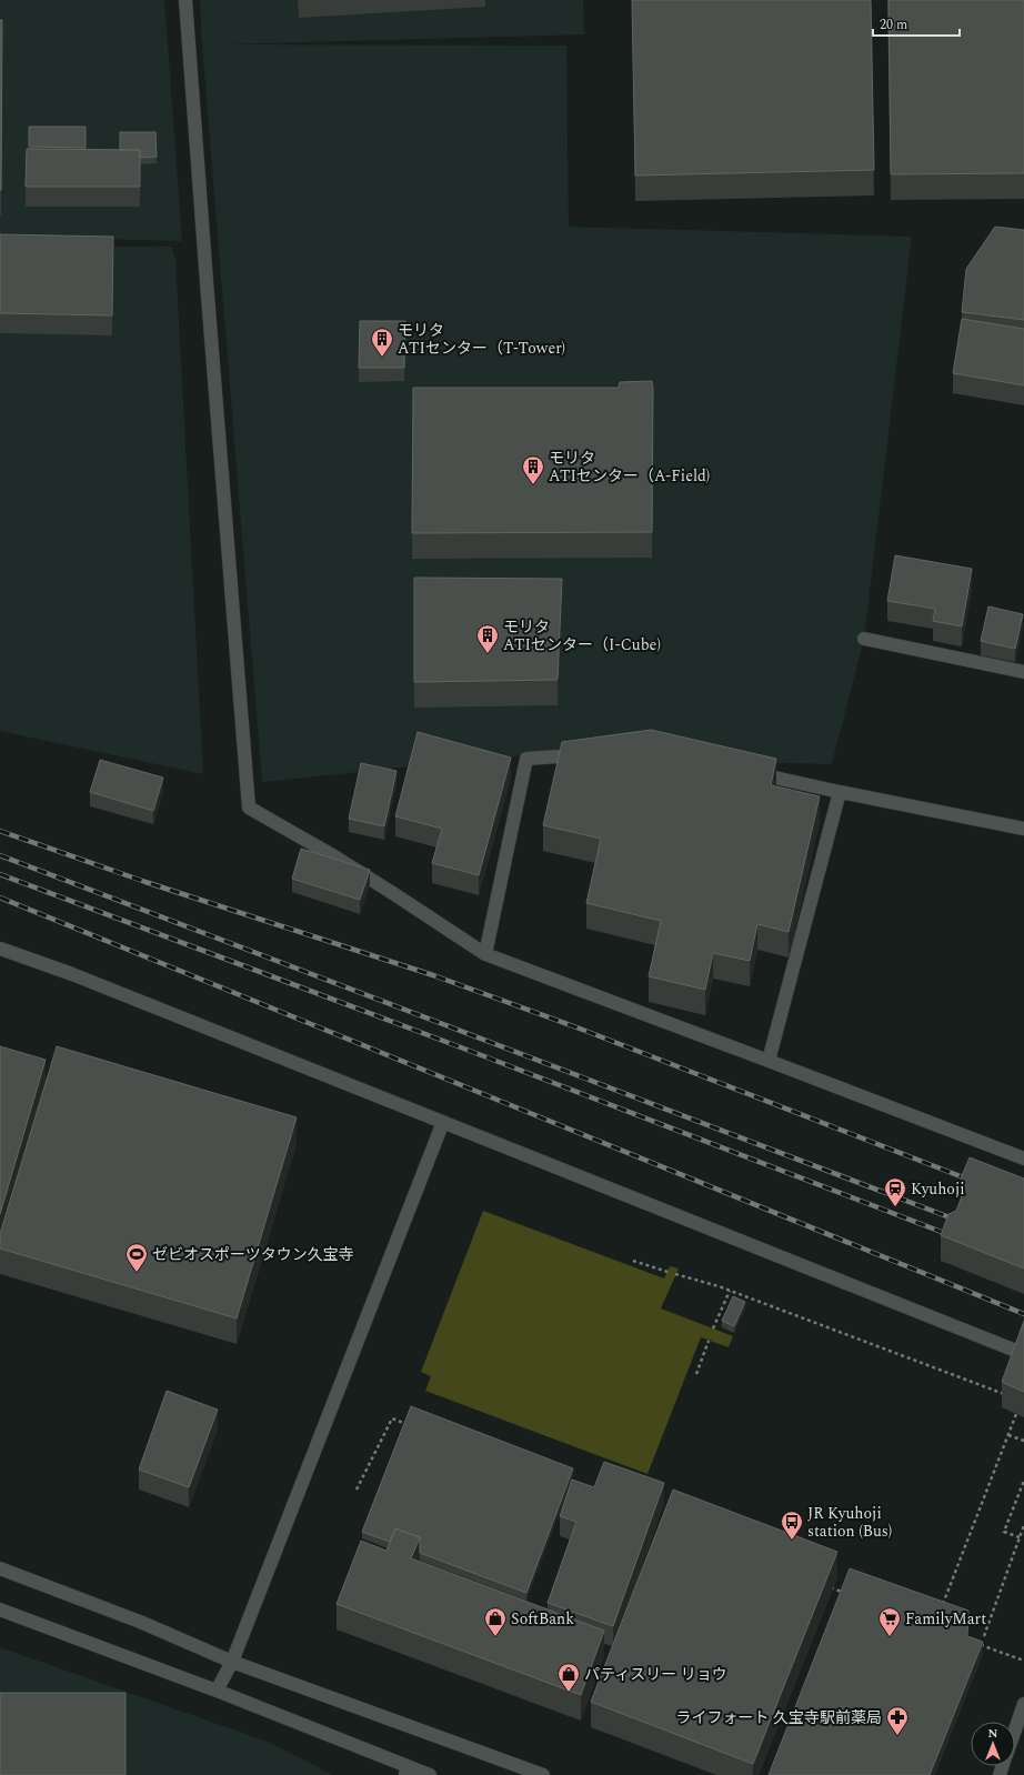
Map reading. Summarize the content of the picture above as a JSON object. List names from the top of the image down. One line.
{"places":{"building":["モリタ ATIセンター（T-Tower)","モリタ ATIセンター（A-Field)","モリタ ATIセンター（I-Cube)"],"station":["Kyuhoji"],"sports":["ゼビオスポーツタウン久宝寺"],"bus stop":["JR Kyuhoji station (Bus)"],"shop":["SoftBank","パティスリー リョウ"],"supermarket":["FamilyMart"],"pharmacy":["ライフォート 久宝寺駅前薬局"]},"scale_bar":"20 m","north":"top"}
